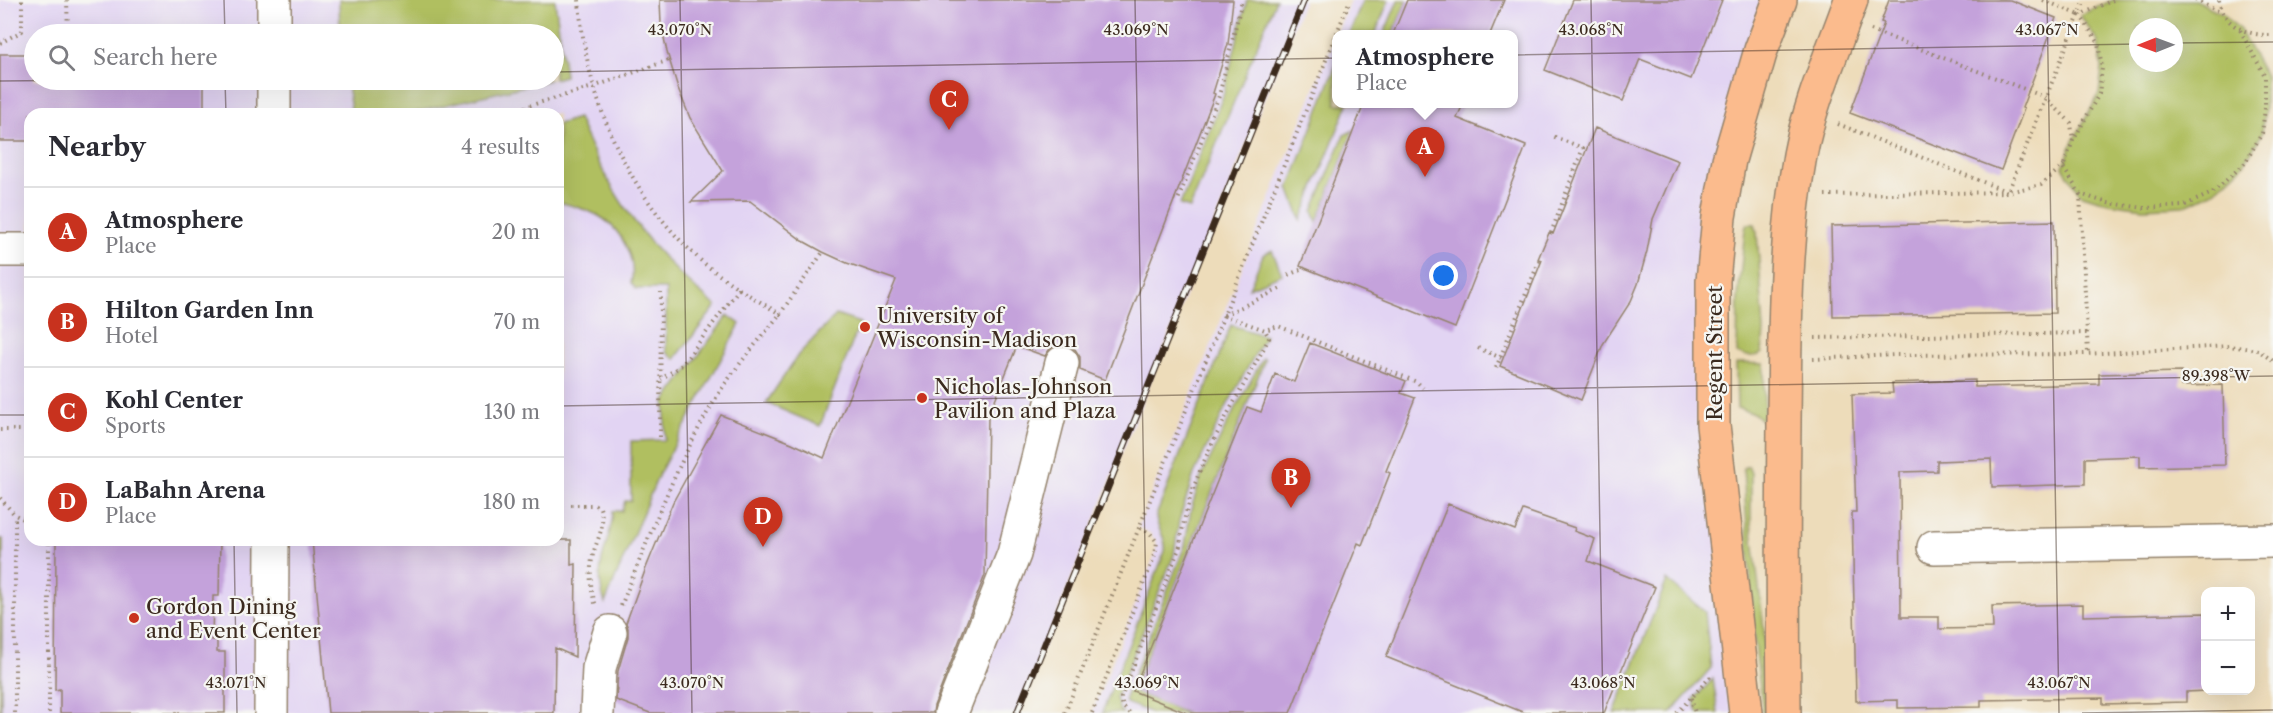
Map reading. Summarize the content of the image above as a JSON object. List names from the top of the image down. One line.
{"streets":{"main road":["Regent Street"]},"places":["University of Wisconsin-Madison","Nicholas-Johnson Pavilion and Plaza","Gordon Dining and Event Center"],"north":"left","page":{"search":"Search here","popup":["Atmosphere","Place"],"pins":["C","A","B","D"],"heading":["Nearby","4 results"],"list":[{"mark":"A","name":"Atmosphere","note":"Place","value":"20 m"},{"mark":"B","name":"Hilton Garden Inn","note":"Hotel","value":"70 m"},{"mark":"C","name":"Kohl Center","note":"Sports","value":"130 m"},{"mark":"D","name":"LaBahn Arena","note":"Place","value":"180 m"}],"map_buttons":["+","−"]},"coordinates":["43.070°N","43.069°N","43.068°N","43.067°N","89.398°W","43.071°N"]}
